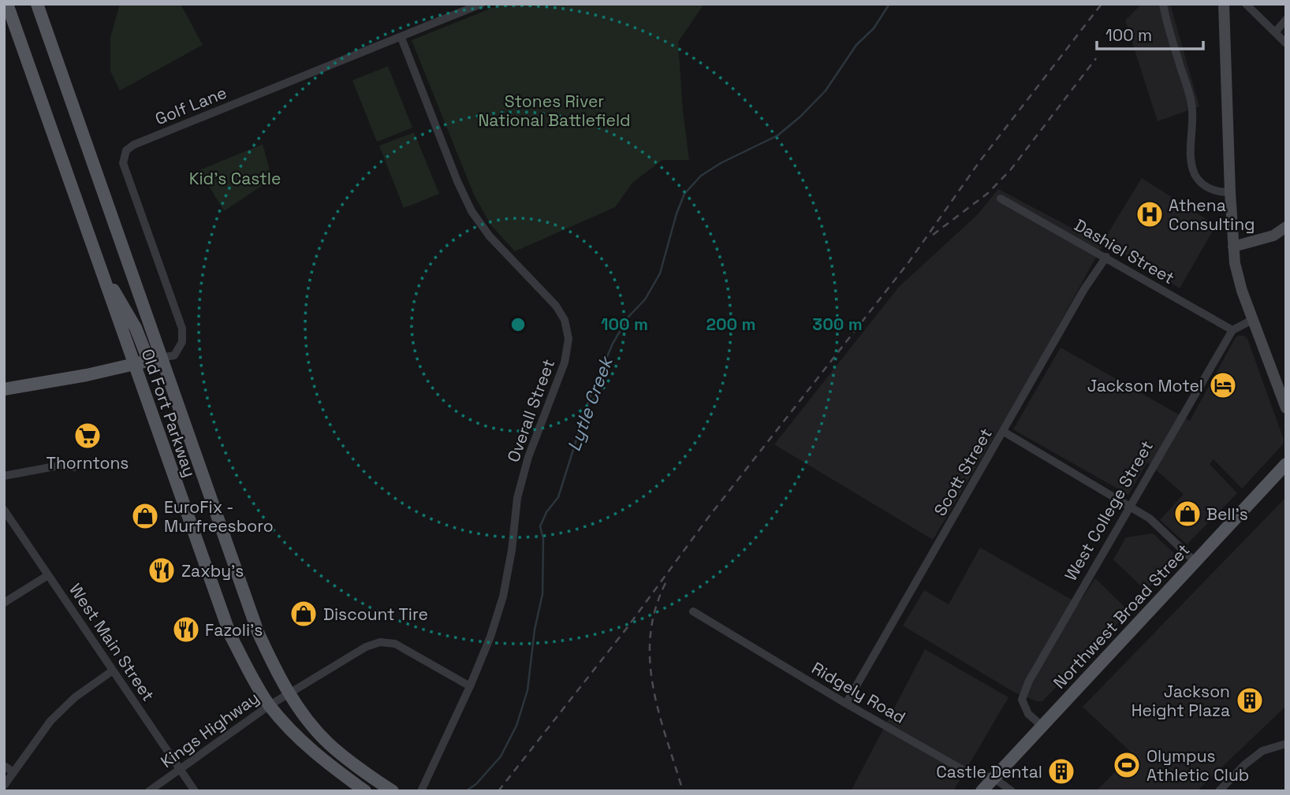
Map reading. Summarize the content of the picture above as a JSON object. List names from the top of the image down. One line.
{"streets":{"main road":["Old Fort Parkway","Northwest Broad Street"],"street":["Golf Lane","Dashiel Street","Overall Street","Scott Street","West College Street","West Main Street","Ridgely Road","Kings Highway"]},"crossings":[["Golf Lane","Overall Street"],["Golf Lane","Old Fort Parkway"],["Dashiel Street","Scott Street"],["Dashiel Street","West College Street"],["Overall Street","Kings Highway"],["Old Fort Parkway","Kings Highway"],["Scott Street","Ridgely Road"],["West College Street","Northwest Broad Street"],["Northwest Broad Street","Ridgely Road"],["West Main Street","Kings Highway"]],"water":["Lytle Creek"],"parks":["Stones River National Battlefield","Kid's Castle"],"places":{"hospital":["Athena Consulting"],"hotel":["Jackson Motel"],"supermarket":["Thorntons"],"shop":["Bell's","EuroFix - Murfreesboro","Discount Tire"],"restaurant":["Zaxby's","Fazoli's"],"building":["Jackson Height Plaza","Castle Dental"],"sports":["Olympus Athletic Club"]},"scale_bar":"100 m","rings":["100 m","200 m","300 m"]}
